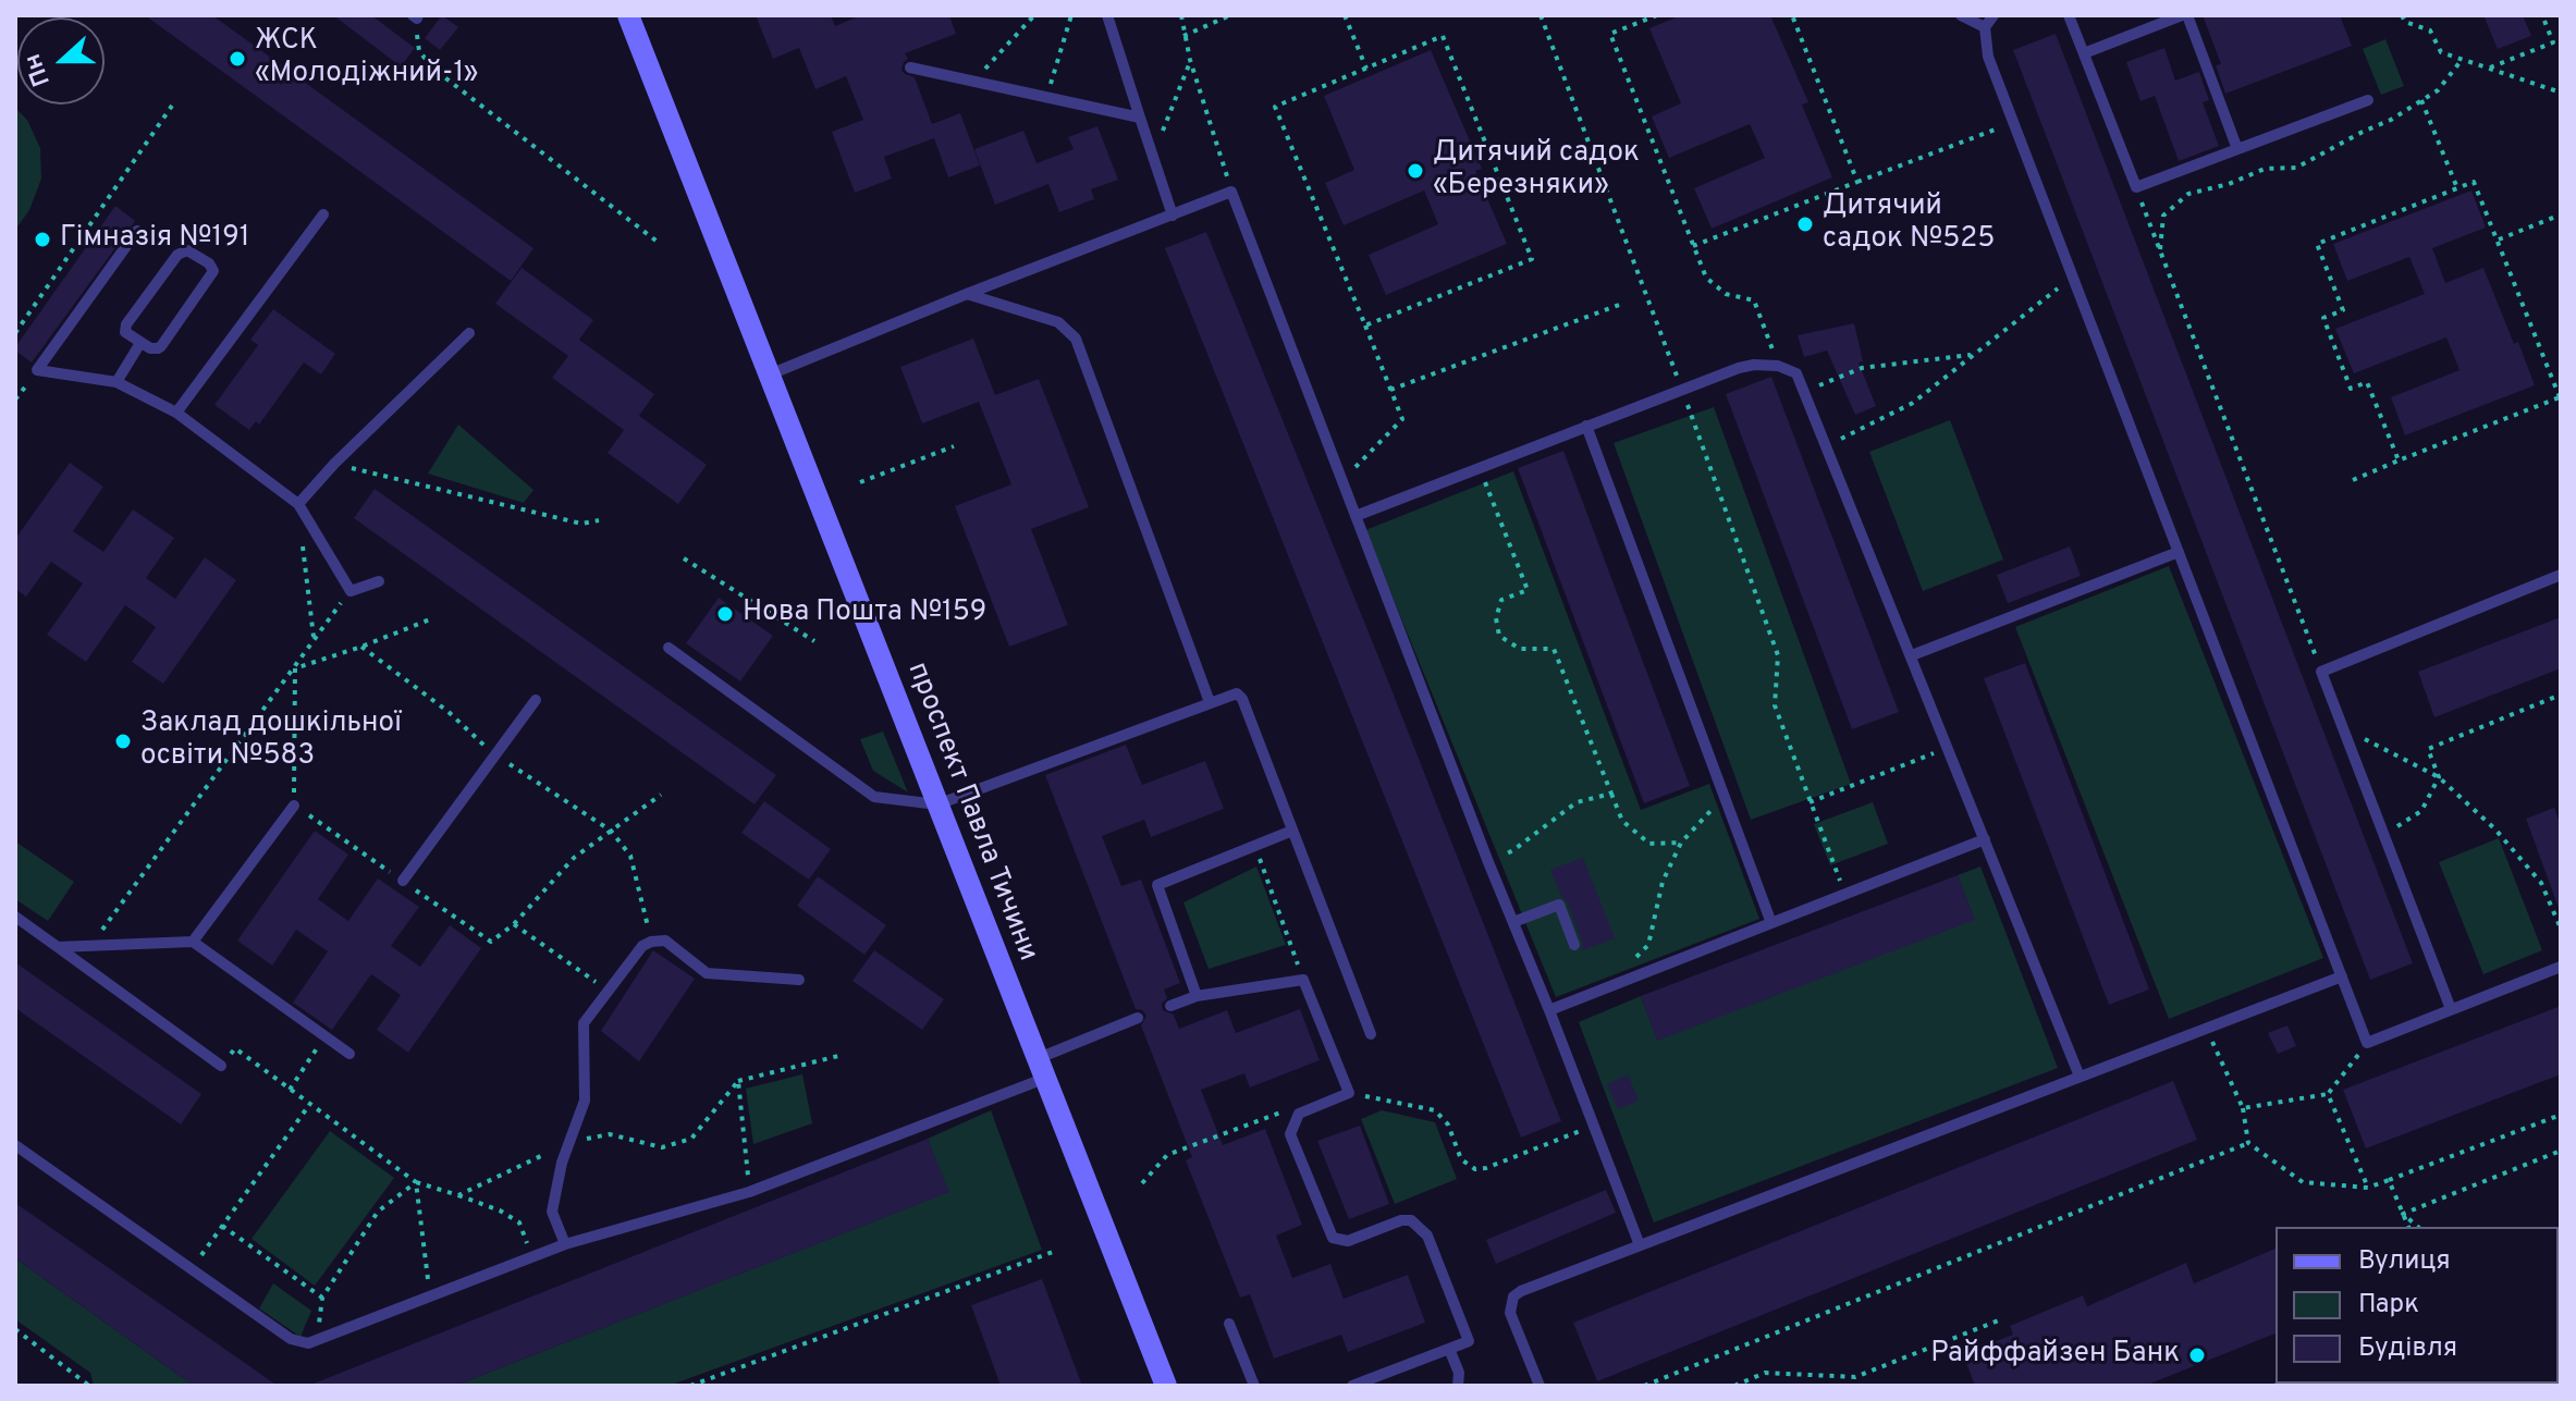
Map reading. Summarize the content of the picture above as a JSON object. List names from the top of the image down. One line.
{"streets":{"street":["проспект Павла Тичини"]},"places":["ЖСК «Молодіжний-1»","Дитячий садок «Березняки»","Дитячий садок №525","Гімназія №191","Нова Пошта №159","Заклад дошкільної освіти №583","Райффайзен Банк"],"legend":["Вулиця","Парк","Будівля"],"north":"left"}
